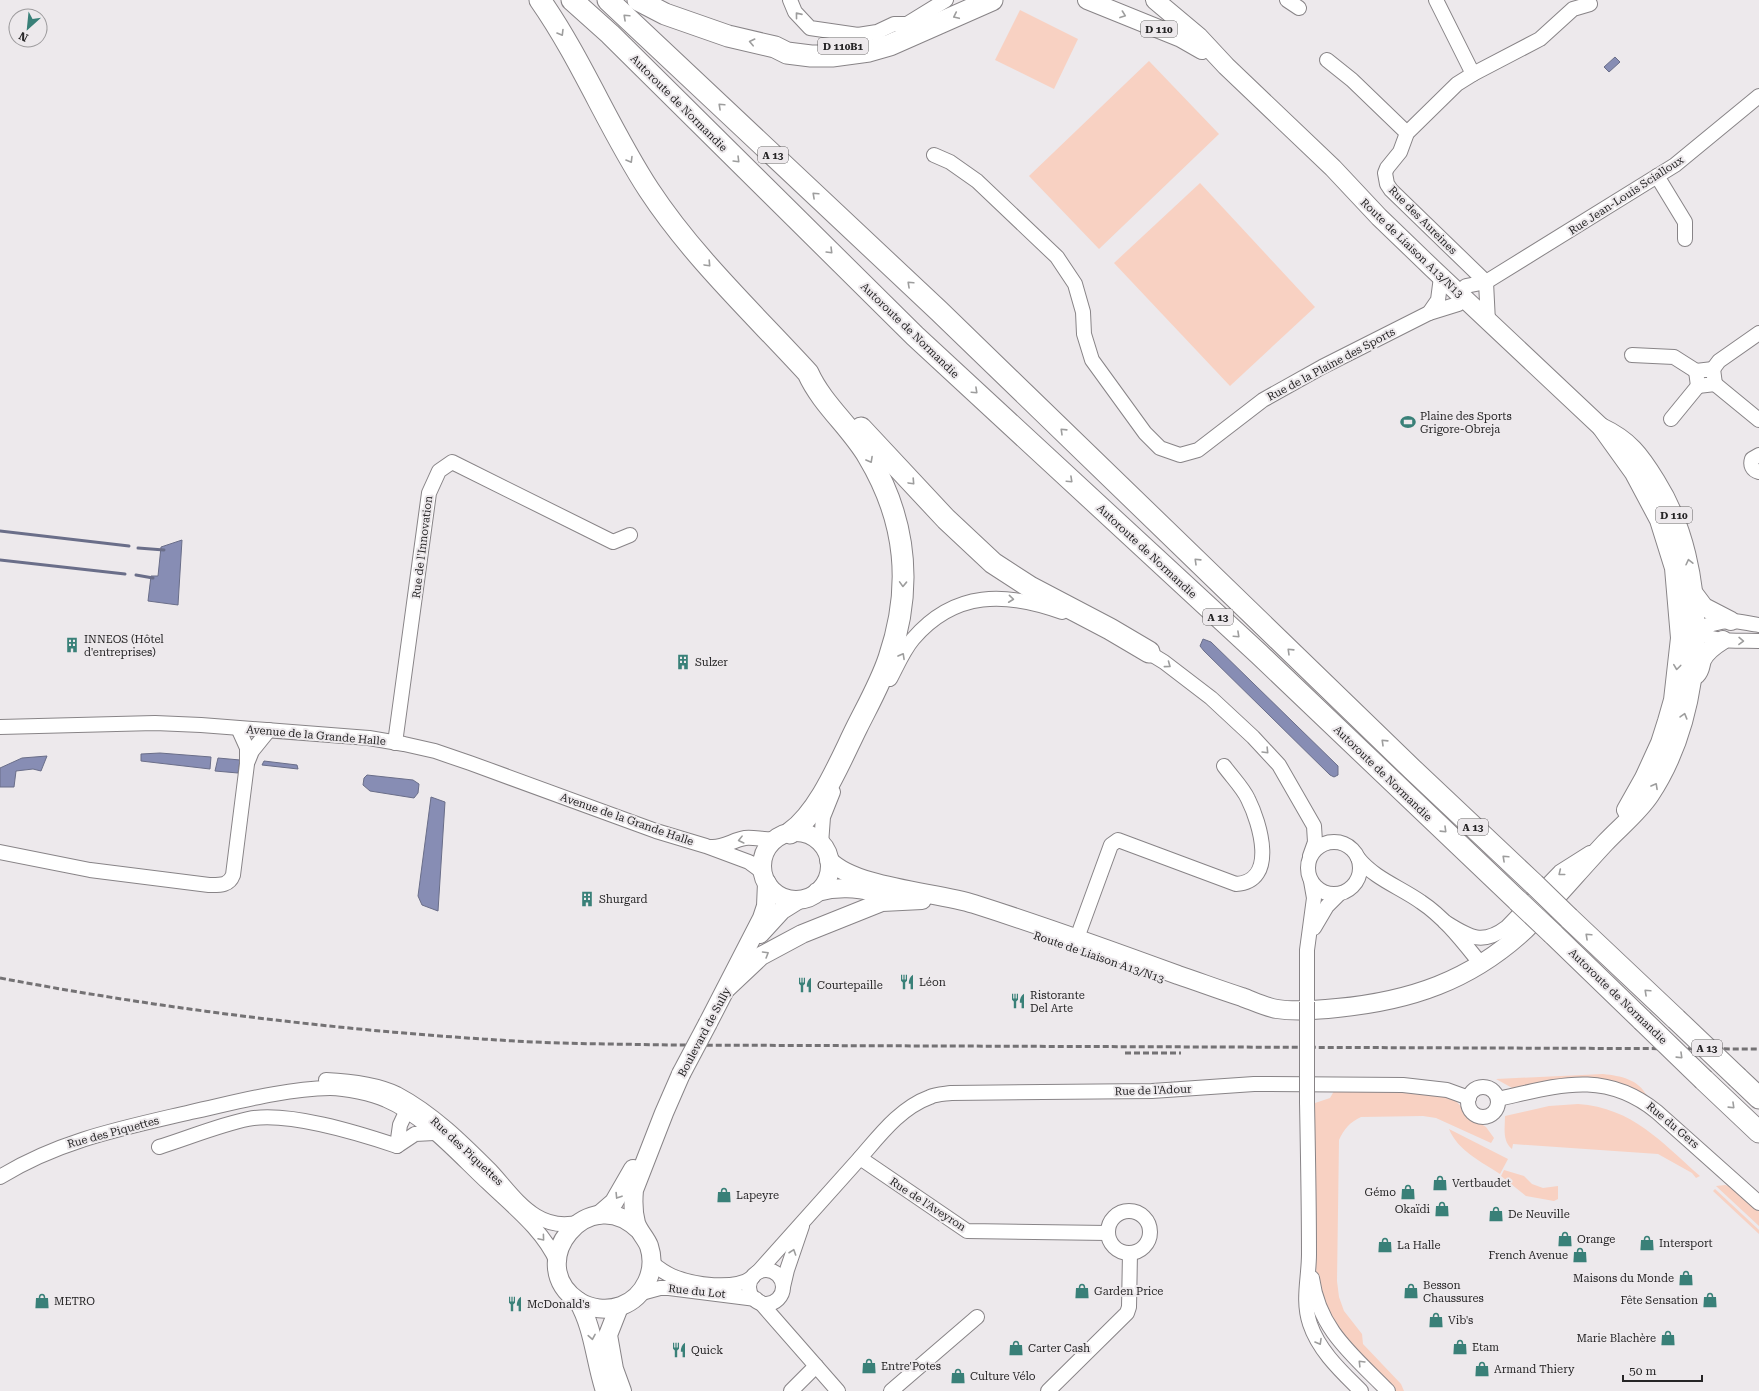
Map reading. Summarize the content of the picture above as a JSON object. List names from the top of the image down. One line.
{"streets":{"highway":["D 110B1","Autoroute de Normandie","A 13"],"main road":["D 110","Route de Liaison A13/N13","Boulevard de Sully"],"street":["Rue Jean-Louis Scialloux","Rue des Aureines","Rue de la Plaine des Sports","Rue de l'Innovation","Avenue de la Grande Halle","Rue de l'Adour","Rue du Gers","Rue des Piquettes","Rue de l'Aveyron","Rue du Lot"]},"crossings":[["D 110","Route de Liaison A13/N13"],["Rue Jean-Louis Scialloux","Rue des Aureines"],["Rue Jean-Louis Scialloux","Route de Liaison A13/N13"],["Route de Liaison A13/N13","Avenue de la Grande Halle"],["Rue de l'Innovation","Avenue de la Grande Halle"],["Rue de l'Adour","Rue du Gers"],["Rue de l'Adour","Rue de l'Aveyron"],["Rue des Piquettes","Rue du Lot"]],"places":{"sports":["Plaine des Sports Grigore-Obreja"],"building":["INNEOS (Hôtel d'entreprises)","Sulzer","Shurgard"],"restaurant":["Léon","Courtepaille","Ristorante Del Arte","McDonald's","Quick"],"shop":["Vertbaudet","Gémo","Lapeyre","Okaïdi","De Neuville","Orange","Intersport","La Halle","French Avenue","Maisons du Monde","Garden Price","Besson Chaussures","Fête Sensation","METRO","Vib's","Marie Blachère","Etam","Carter Cash","Entre'Potes","Armand Thiery","Culture Vélo"]},"scale_bar":"50 m","north":"bottom left"}
